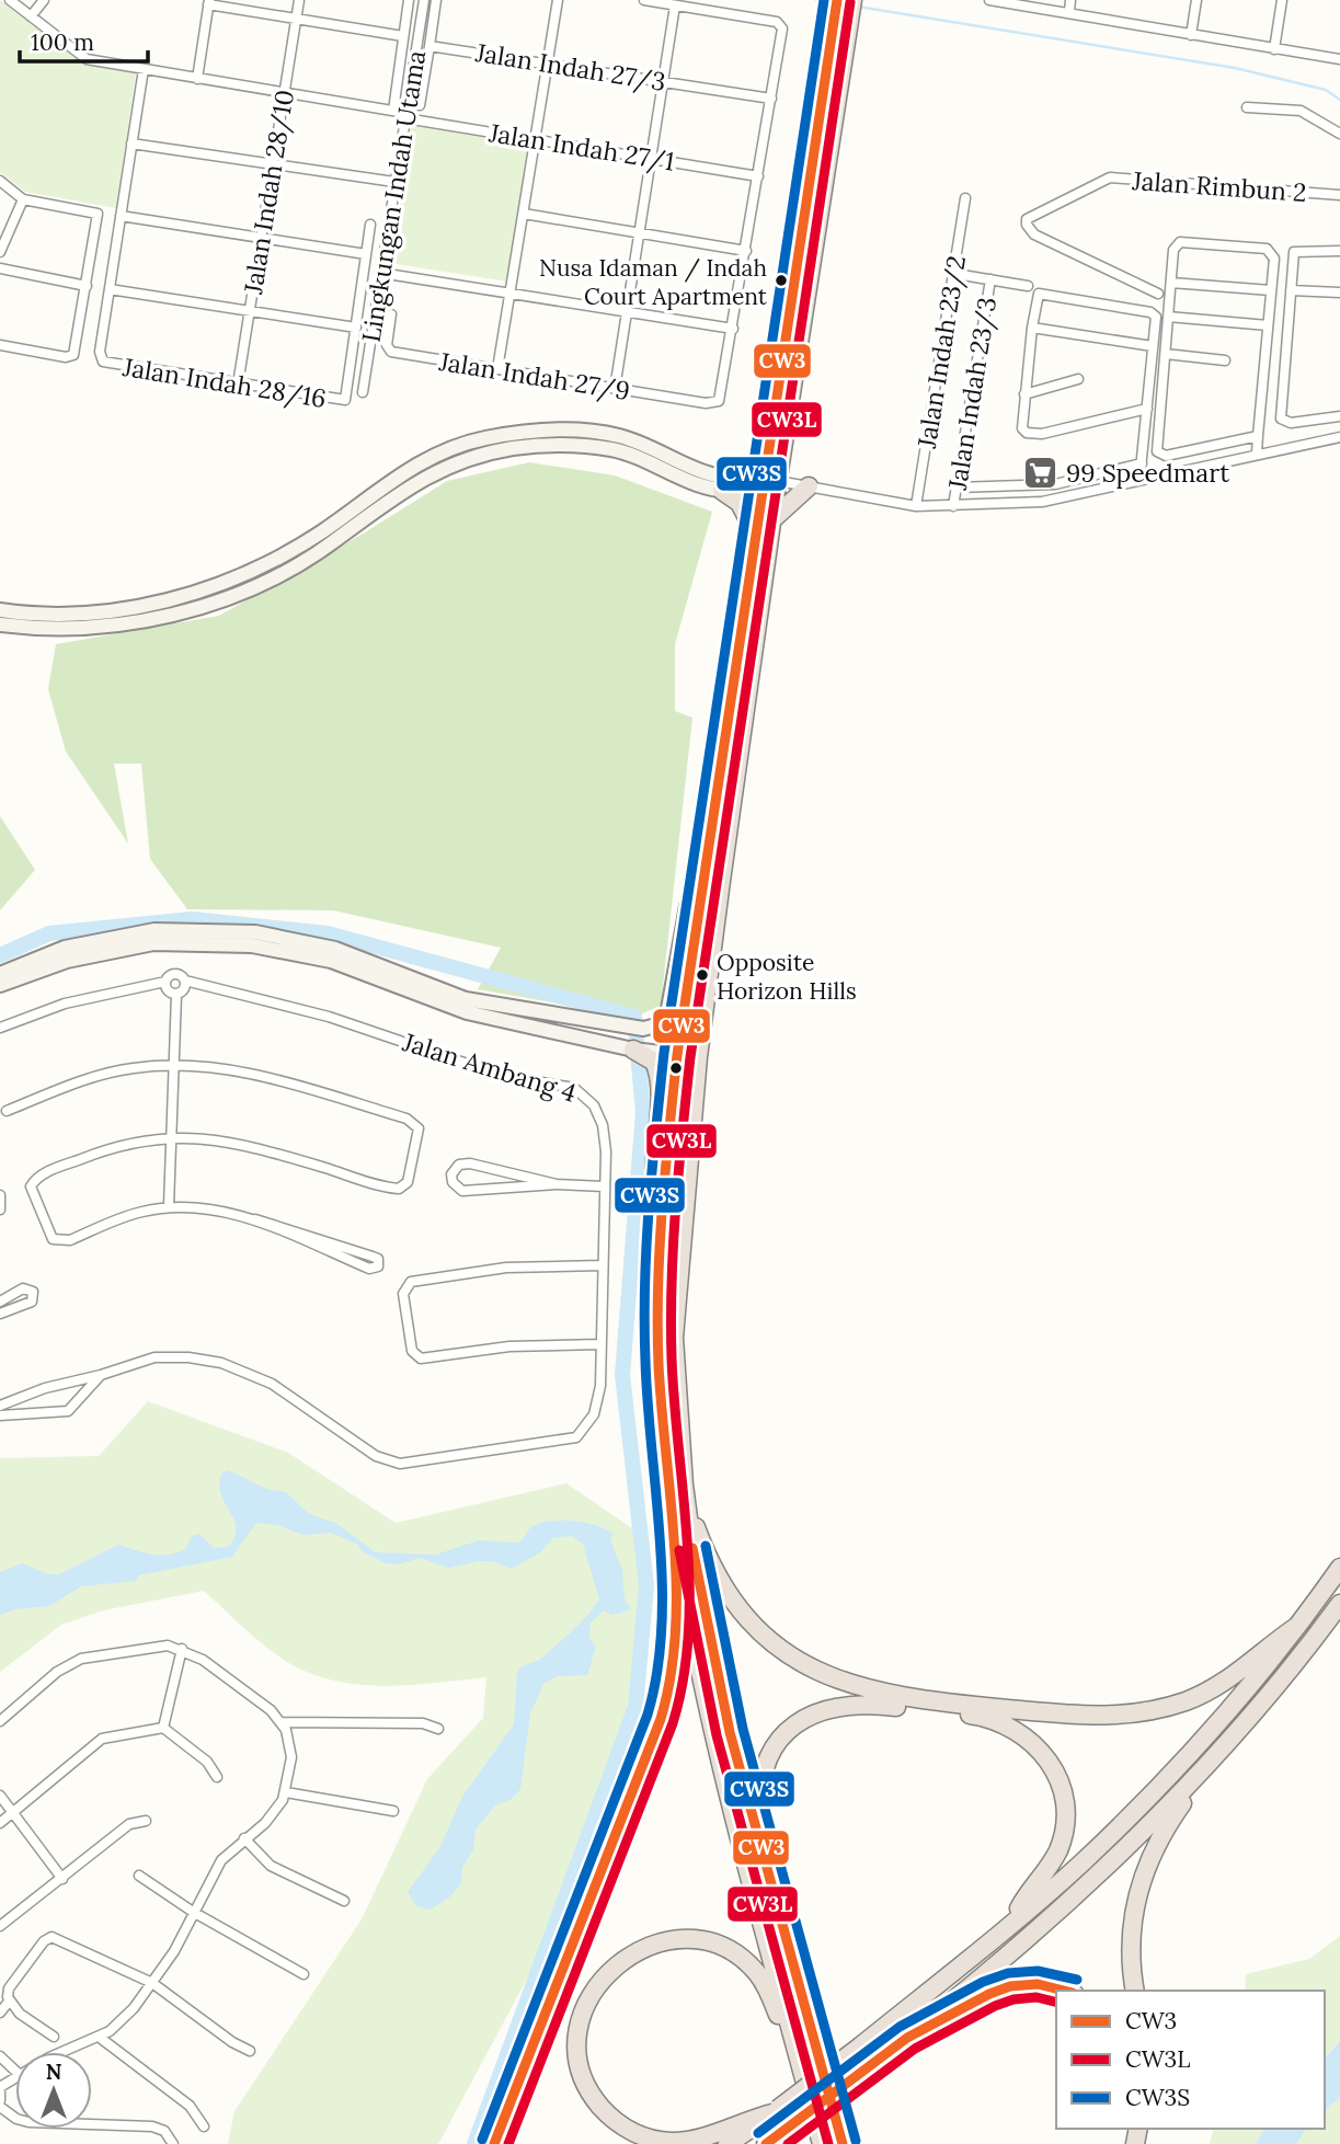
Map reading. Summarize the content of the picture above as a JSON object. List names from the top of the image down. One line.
{"streets":{"street":["Jalan Indah 27/3","Jalan Indah 27/1","Jalan Rimbun 2","Jalan Indah 28/10","Lingkungan Indah Utama","Jalan Indah 23/2","Jalan Indah 27/9","Jalan Indah 28/16","Jalan Indah 23/3","Jalan Ambang 4"]},"crossings":[["Jalan Indah 27/1","Jalan Indah 28/10"],["Jalan Indah 27/1","Lingkungan Indah Utama"],["Jalan Indah 28/10","Jalan Indah 28/16"]],"places":{"other":["Nusa Idaman / Indah Court Apartment","Opposite Horizon Hills"],"supermarket":["99 Speedmart"]},"lines":["transit line CW3","transit line CW3S","transit line CW3L"],"legend":["CW3","CW3L","CW3S"],"scale_bar":"100 m","north":"top"}
